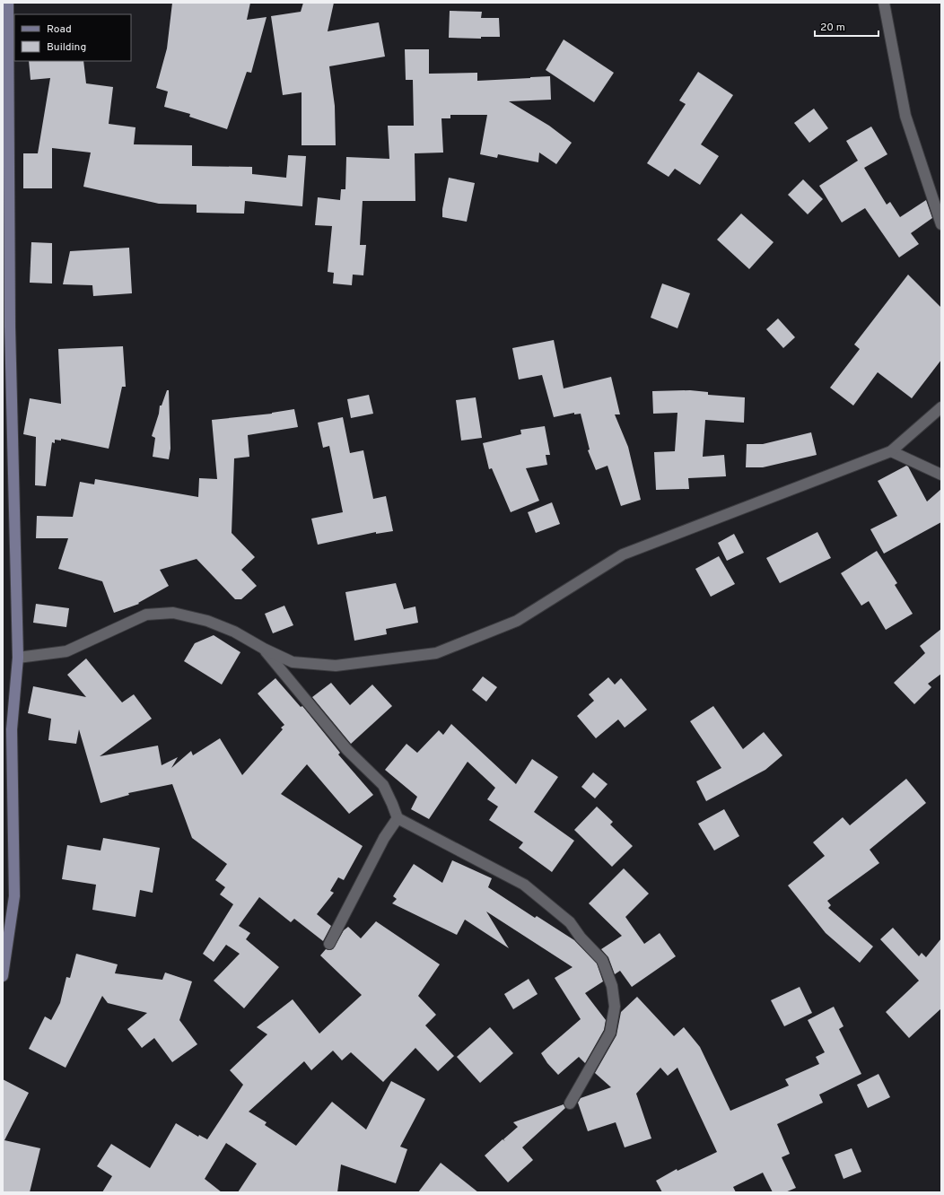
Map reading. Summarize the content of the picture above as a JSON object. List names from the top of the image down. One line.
{"legend":["Road","Building"],"scale_bar":"20 m"}
